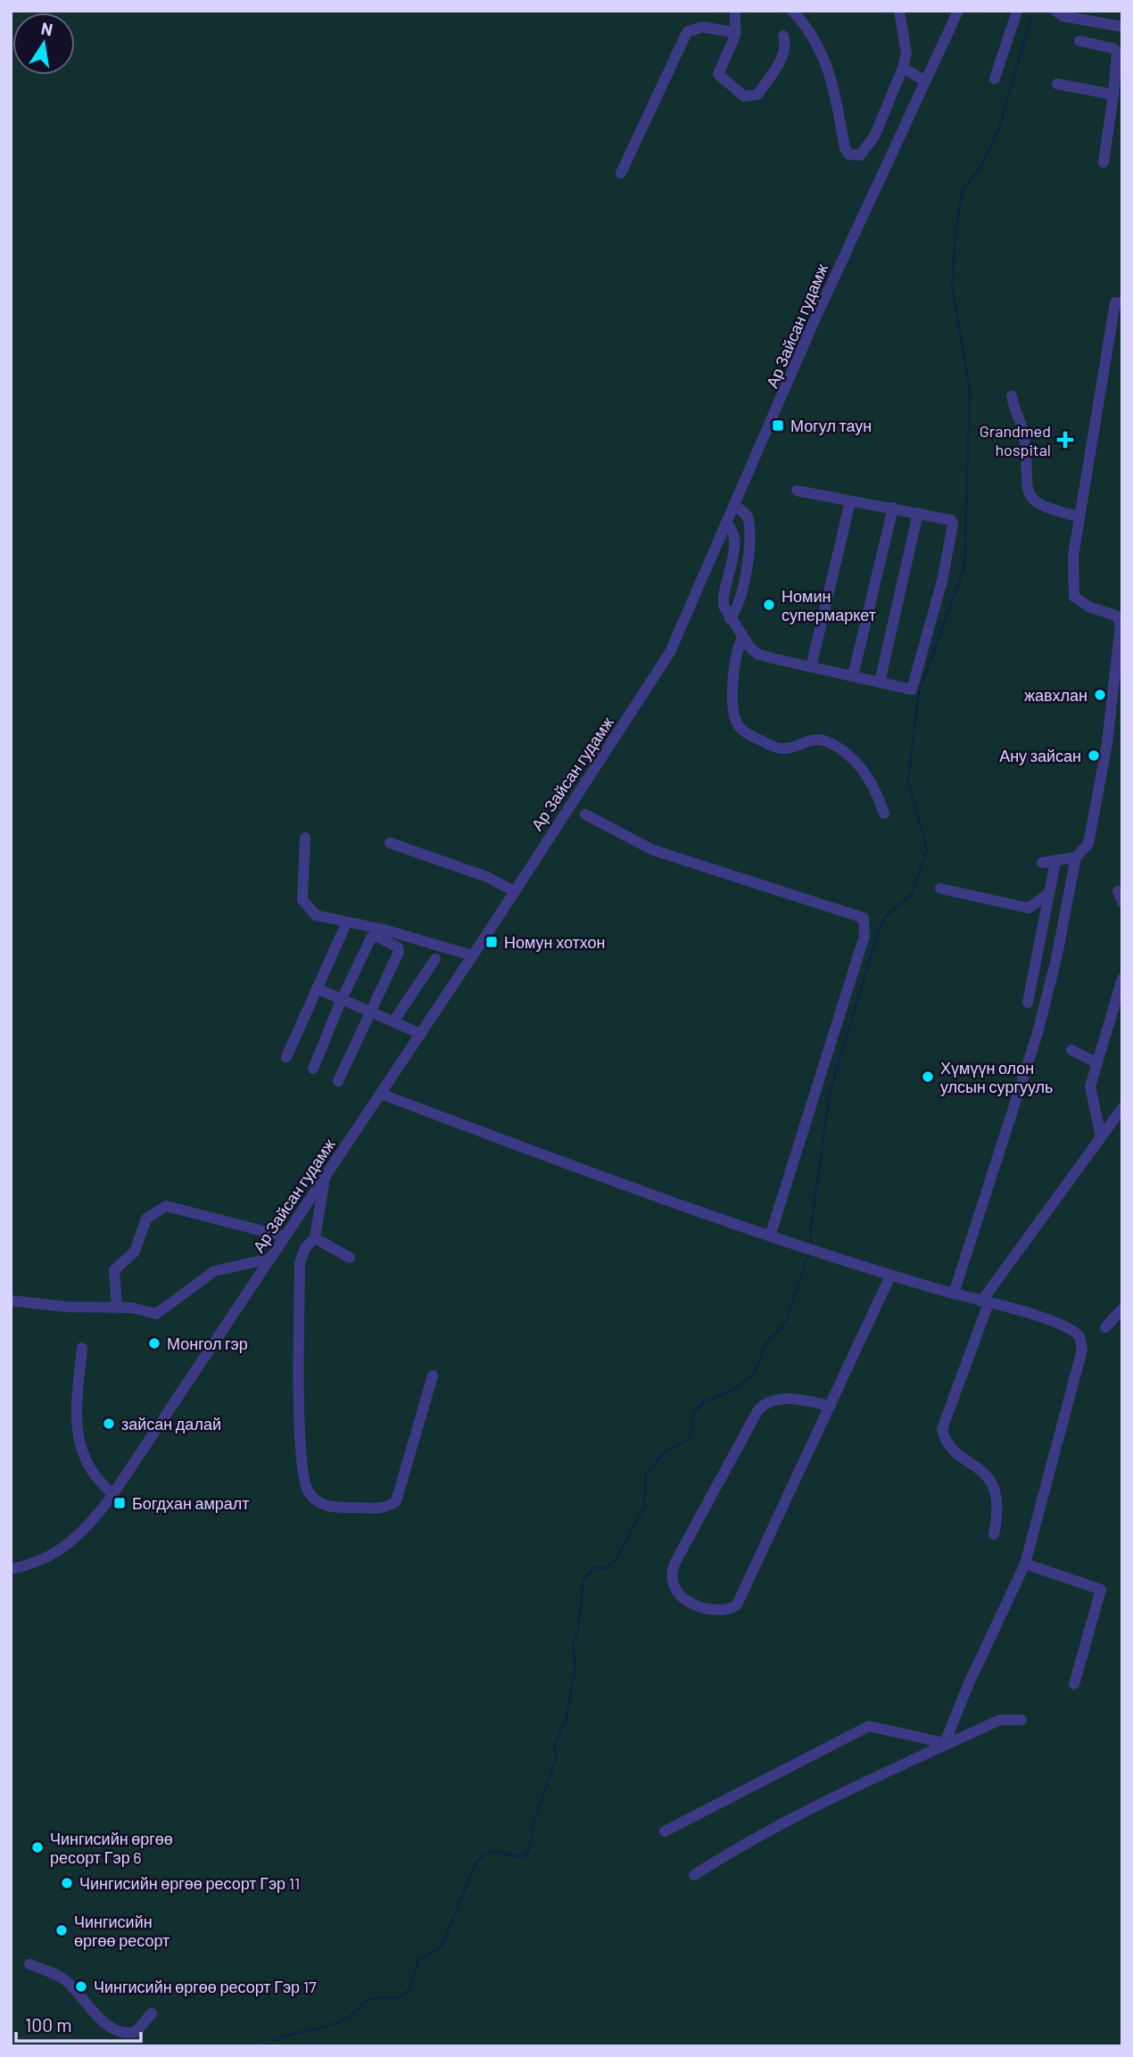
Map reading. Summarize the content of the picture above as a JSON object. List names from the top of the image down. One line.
{"streets":{"street":["Ар Зайсан гудамж"]},"places":{"transit":["Могул таун","Номун хотхон","Богдхан амралт"],"health":["Grandmed hospital"],"other":["Номин супермаркет","жавхлан","Ану зайсан","Хүмүүн олон улсын сургууль","Монгол гэр","зайсан далай","Чингисийн өргөө ресорт Гэр 6","Чингисийн өргөө ресорт Гэр 11","Чингисийн өргөө ресорт","Чингисийн өргөө ресорт Гэр 17"]},"scale_bar":"100 m","north":"top"}
